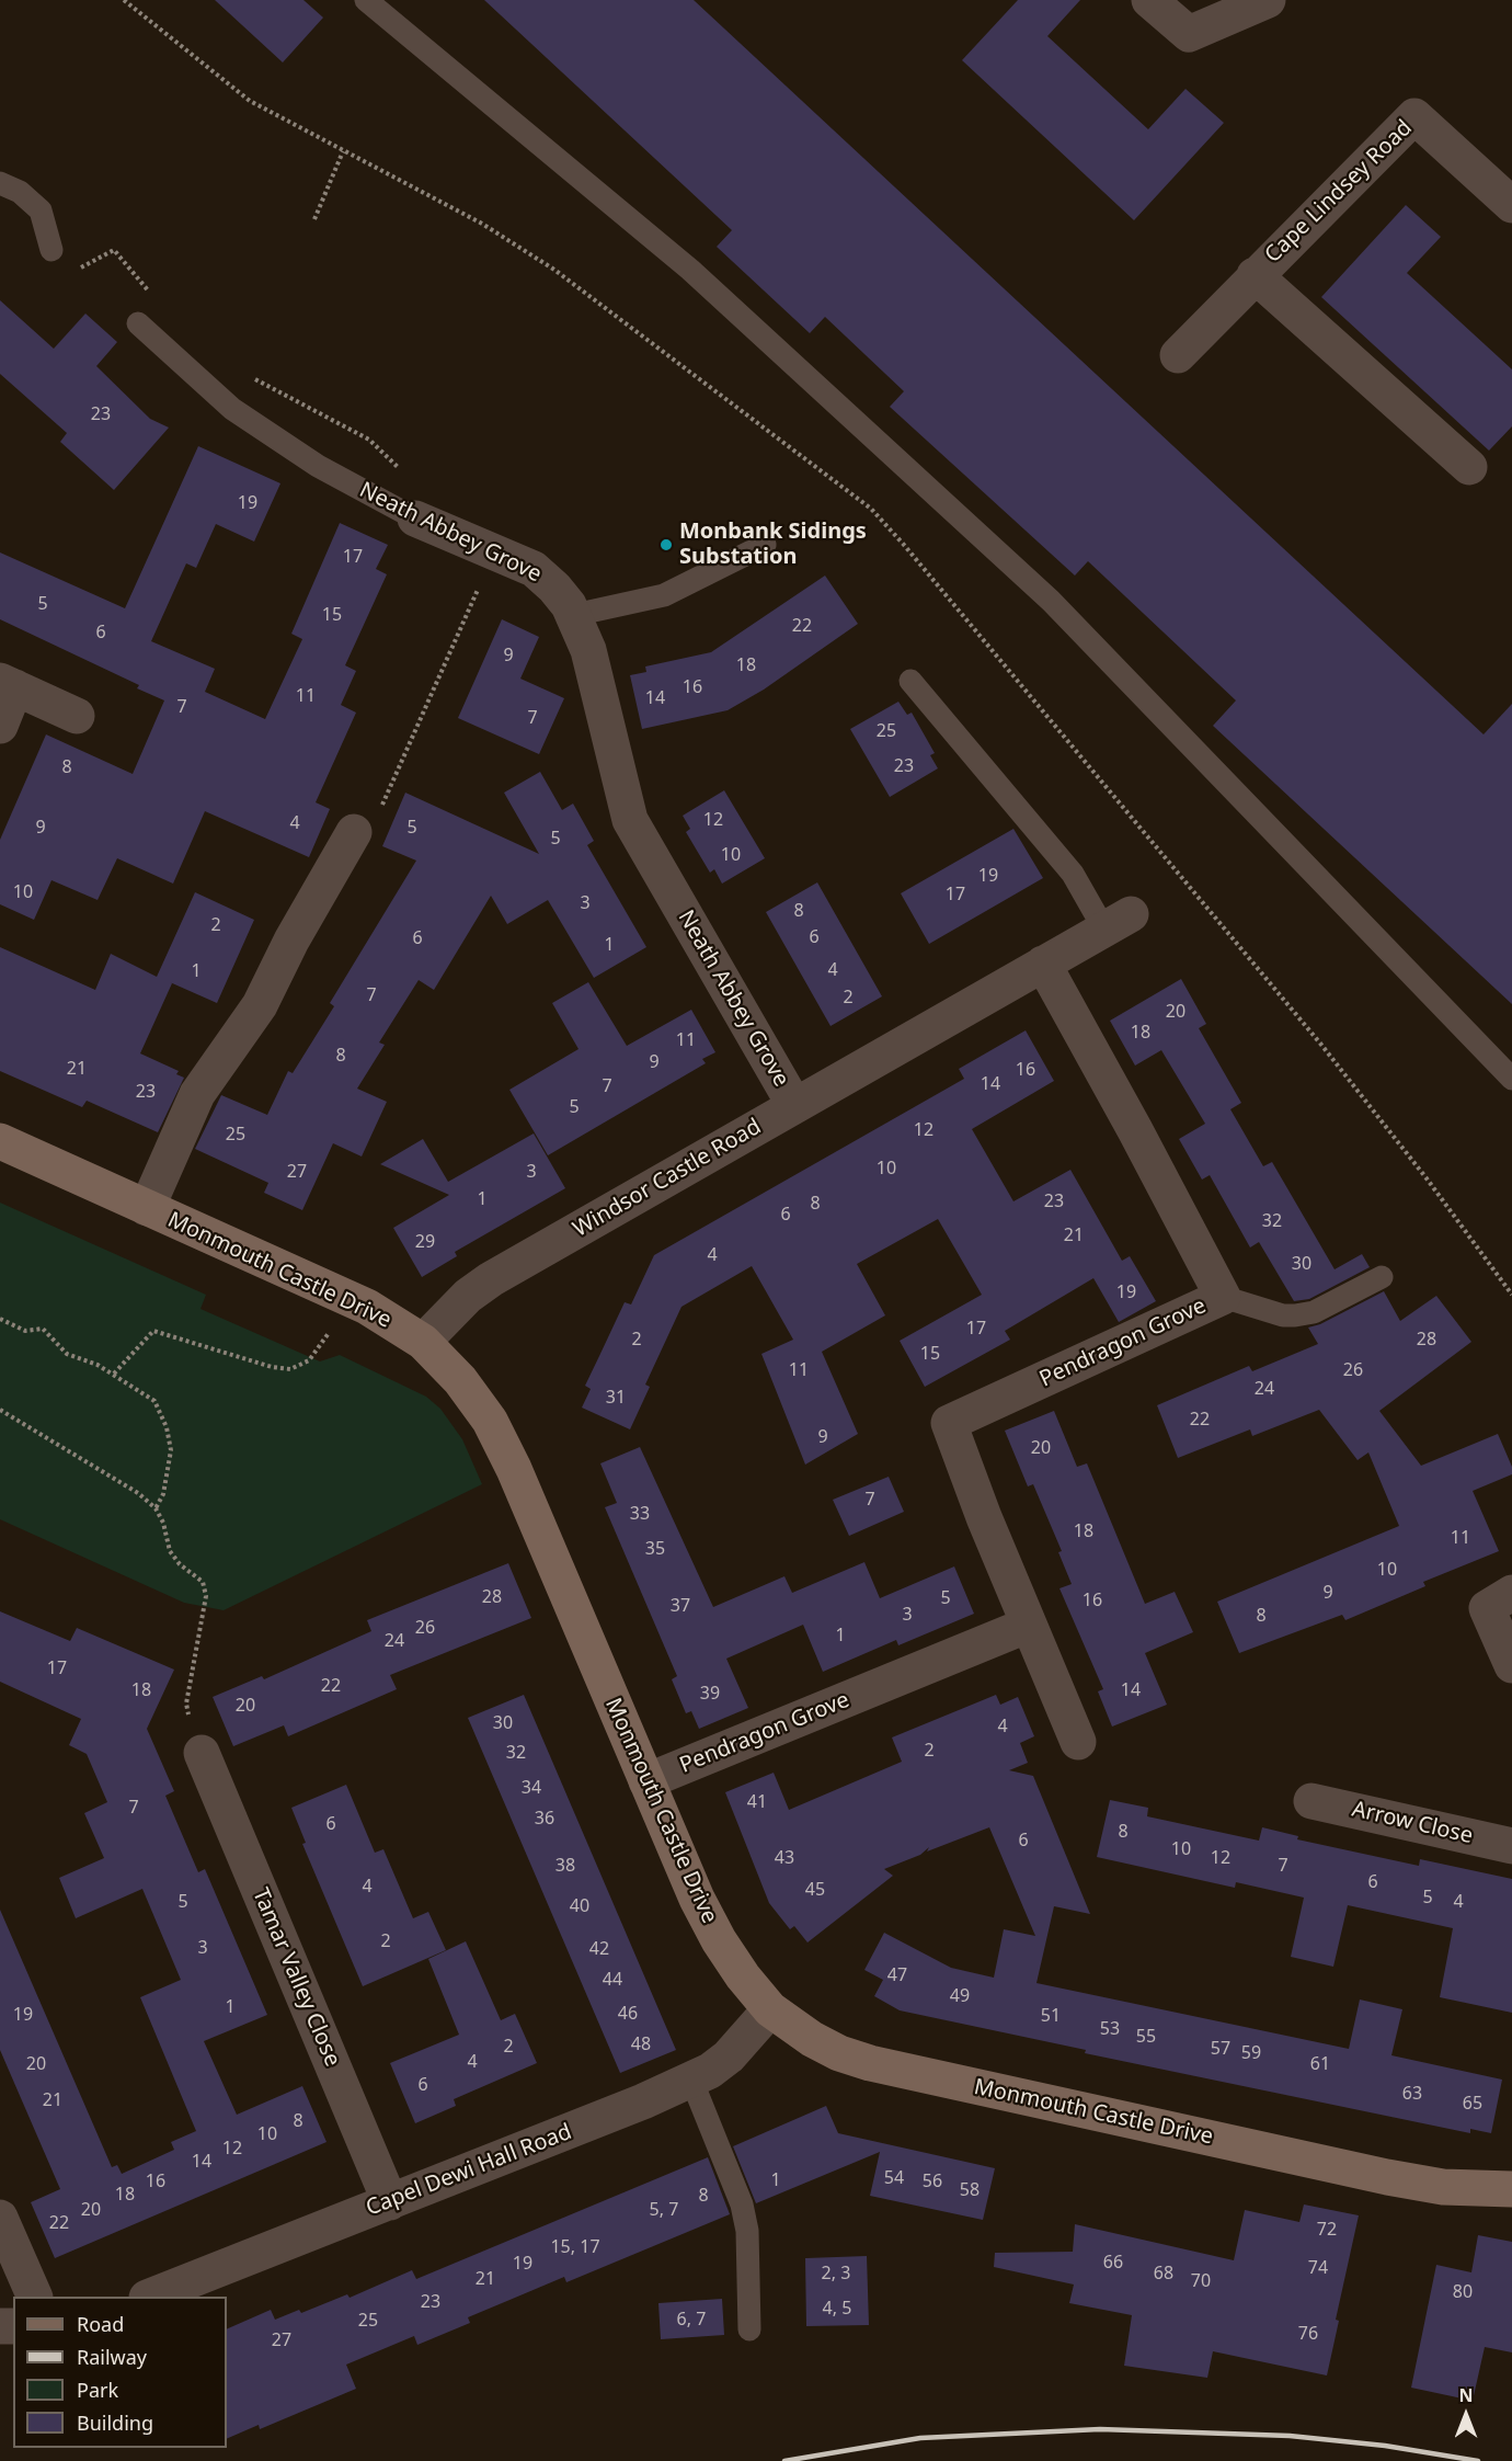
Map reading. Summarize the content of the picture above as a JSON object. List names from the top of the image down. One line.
{"streets":{"street":["Cape Lindsey Road","Neath Abbey Grove","Windsor Castle Road","Monmouth Castle Drive","Pendragon Grove","Arrow Close","Tamar Valley Close","Capel Dewi Hall Road"]},"crossings":[["Neath Abbey Grove","Windsor Castle Road"],["Windsor Castle Road","Monmouth Castle Drive"],["Windsor Castle Road","Pendragon Grove"],["Monmouth Castle Drive","Pendragon Grove"],["Monmouth Castle Drive","Capel Dewi Hall Road"],["Tamar Valley Close","Capel Dewi Hall Road"]],"places":["Monbank Sidings Substation"],"house_numbers":["23","19","17","5","15","22","6","9","18","16","11","14","7","7","25","23","8","12","4","9","5","5","10","19","10","17","3","8","2","6","6","1","4","1","7","2","20","18","11","8","9","21","16","14","7","23","5","12","25","10","27","3","1","23","8","6","32","21","29","4","30","19","17","2","28","15","11","26","24","31","22","9","20","7","33","18","11","35","10","9","28","5","16","37","3","8","26","1","24","17","22","18","14","39","20","30","4","2","32","34","41","7","36","6","8","6","10","43","12","38","7","6","4","45","5","5","4","40","2","3","42","47","44","49","1","46","19","51","53","55","48","2","57","59","4","20","61","6","63","21","65","8","10","12","14","54","1","16","56","58","18","8","20","5, 7","22","72","15, 17","66","19","74","2, 3","68","21","70","80","23","4, 5","6, 7","25","76","27"],"legend":["Road","Railway","Park","Building"],"north":"top"}
